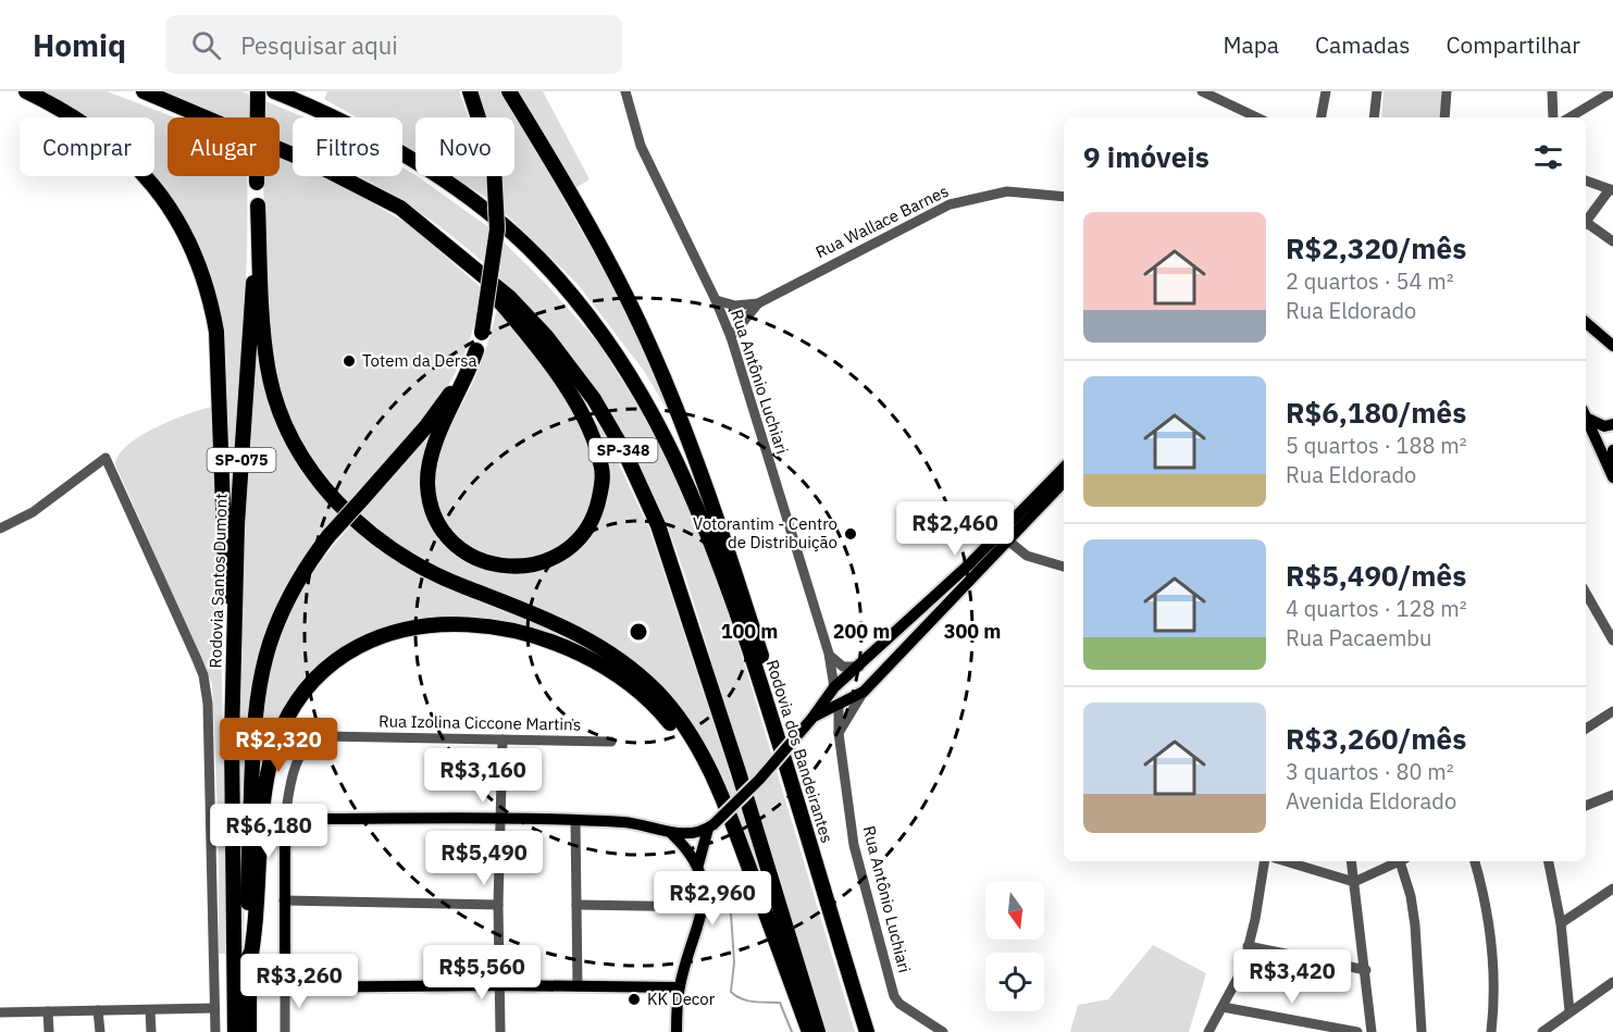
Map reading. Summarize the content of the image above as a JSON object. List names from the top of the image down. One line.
{"streets":{"highway":["SP-348","SP-075","Rodovia Santos Dumont","Rodovia dos Bandeirantes"],"street":["Rua Wallace Barnes","Rua Antônio Luchiari","Rua Izolina Ciccone Martins"]},"crossings":[["Rua Wallace Barnes","Rua Antônio Luchiari"]],"places":["Totem da Dersa","Votorantim - Centro de Distribuição","KK Decor"],"north":"bottom","page":{"header":"Homiq","search":"Pesquisar aqui","nav":["Mapa","Camadas","Compartilhar"],"chip":["Comprar","Alugar","Filtros","Novo"],"heading":"9 imóveis","list":[{"name":"R$2,320/mês","note":"2 quartos · 54 m² · Rua Eldorado"},{"name":"R$6,180/mês","note":"5 quartos · 188 m² · Rua Eldorado"},{"name":"R$5,490/mês","note":"4 quartos · 128 m² · Rua Pacaembu"},{"name":"R$3,260/mês","note":"3 quartos · 80 m² · Avenida Eldorado"}],"price":["R$2,460","R$2,320","R$3,160","R$6,180","R$5,490","R$2,960","R$5,560","R$3,420","R$3,260"]},"rings":["100 m","200 m","300 m"]}
